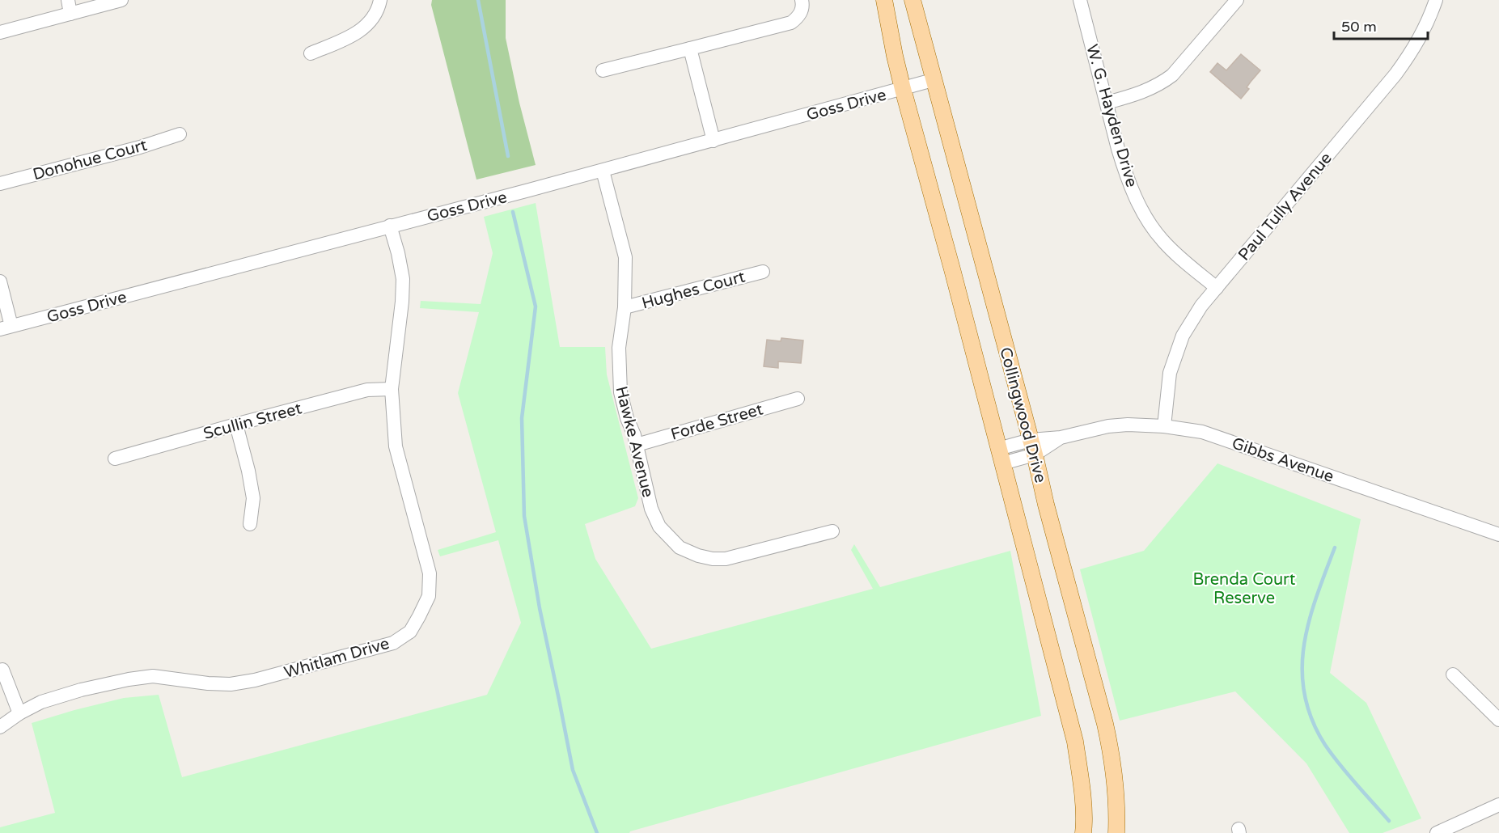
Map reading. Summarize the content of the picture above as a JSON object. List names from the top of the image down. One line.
{"streets":{"main road":["Collingwood Drive"],"street":["Goss Drive","W. G. Hayden Drive","Donohue Court","Paul Tully Avenue","Hughes Court","Scullin Street","Forde Street","Hawke Avenue","Gibbs Avenue","Whitlam Drive"]},"crossings":[["Goss Drive","Collingwood Drive"],["Goss Drive","Hawke Avenue"],["Goss Drive","Whitlam Drive"],["W. G. Hayden Drive","Paul Tully Avenue"],["Paul Tully Avenue","Gibbs Avenue"],["Hughes Court","Hawke Avenue"],["Collingwood Drive","Gibbs Avenue"],["Scullin Street","Whitlam Drive"],["Forde Street","Hawke Avenue"]],"parks":["Brenda Court Reserve"],"scale_bar":"50 m"}
